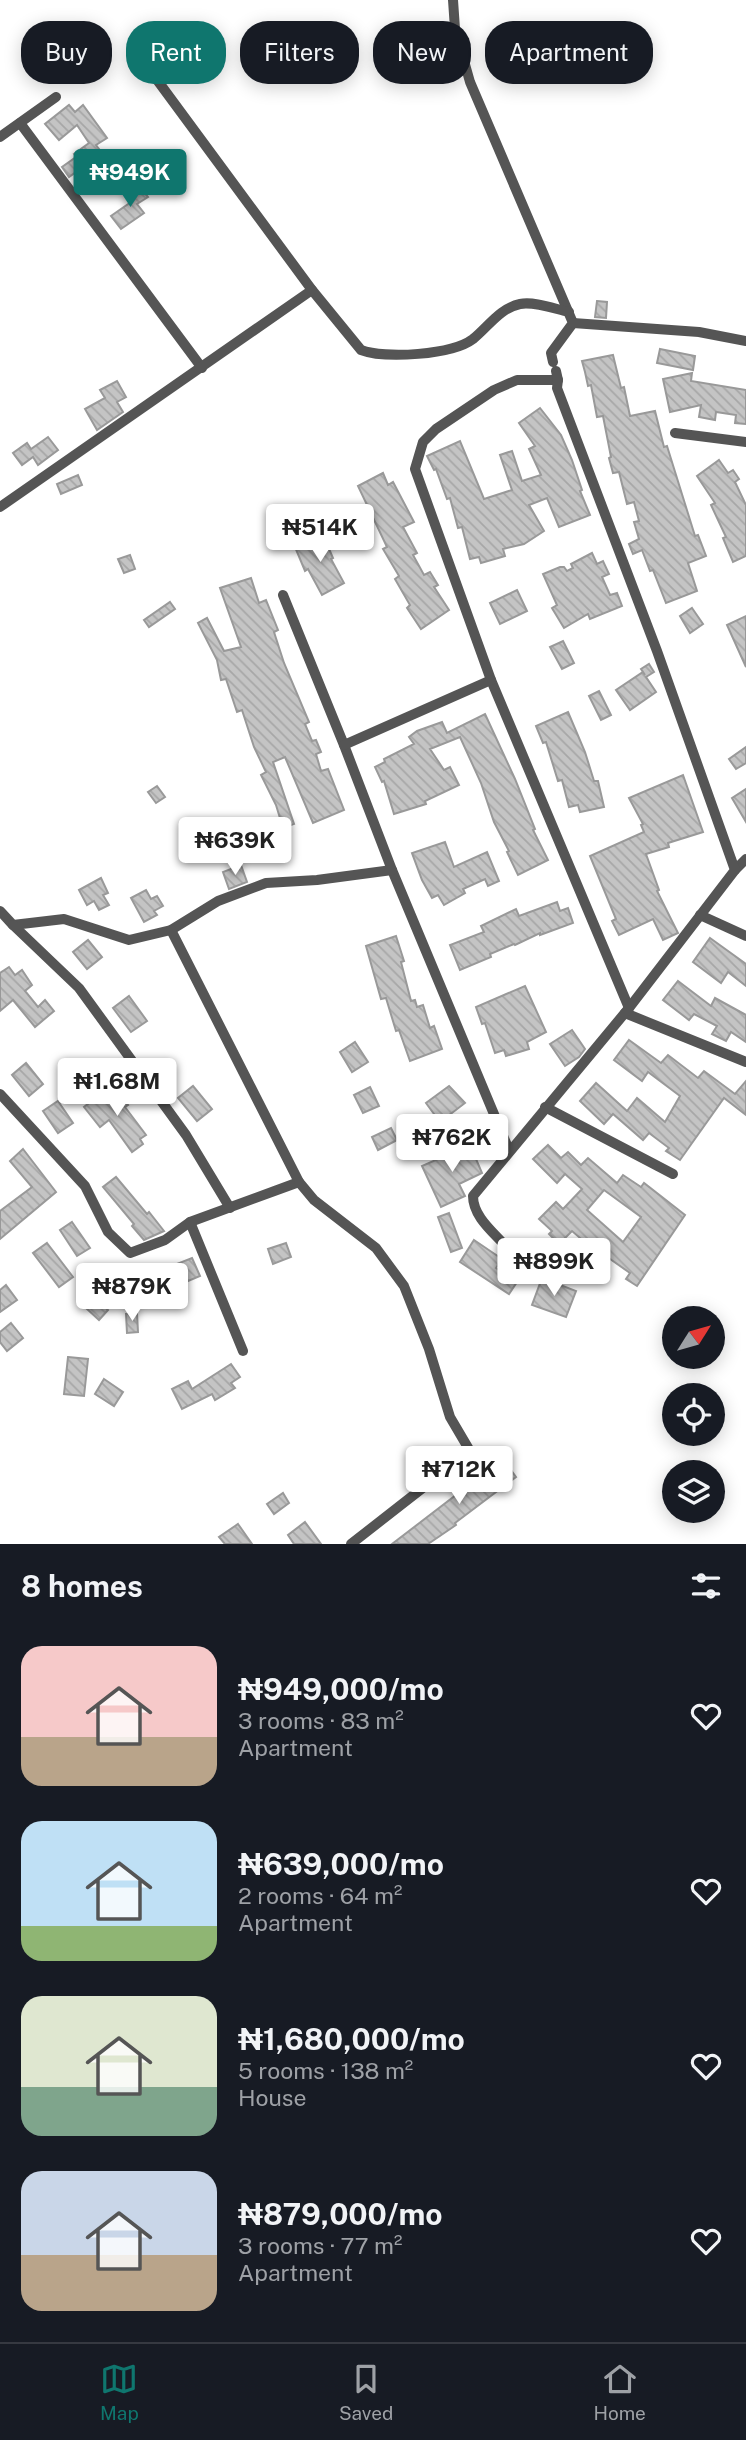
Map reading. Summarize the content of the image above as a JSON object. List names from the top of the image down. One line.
{"north":"top right","page":{"chip":["Buy","Rent","Filters","New","Apartment"],"price":["₦949K","₦514K","₦639K","₦1.68M","₦762K","₦899K","₦879K","₦712K"],"heading":"8 homes","list":[{"name":"₦949,000/mo","note":"3 rooms · 83 m² · Apartment"},{"name":"₦639,000/mo","note":"2 rooms · 64 m² · Apartment"},{"name":"₦1,680,000/mo","note":"5 rooms · 138 m² · House"},{"name":"₦879,000/mo","note":"3 rooms · 77 m² · Apartment"}],"tabs":["Map","Saved","Home"]}}
